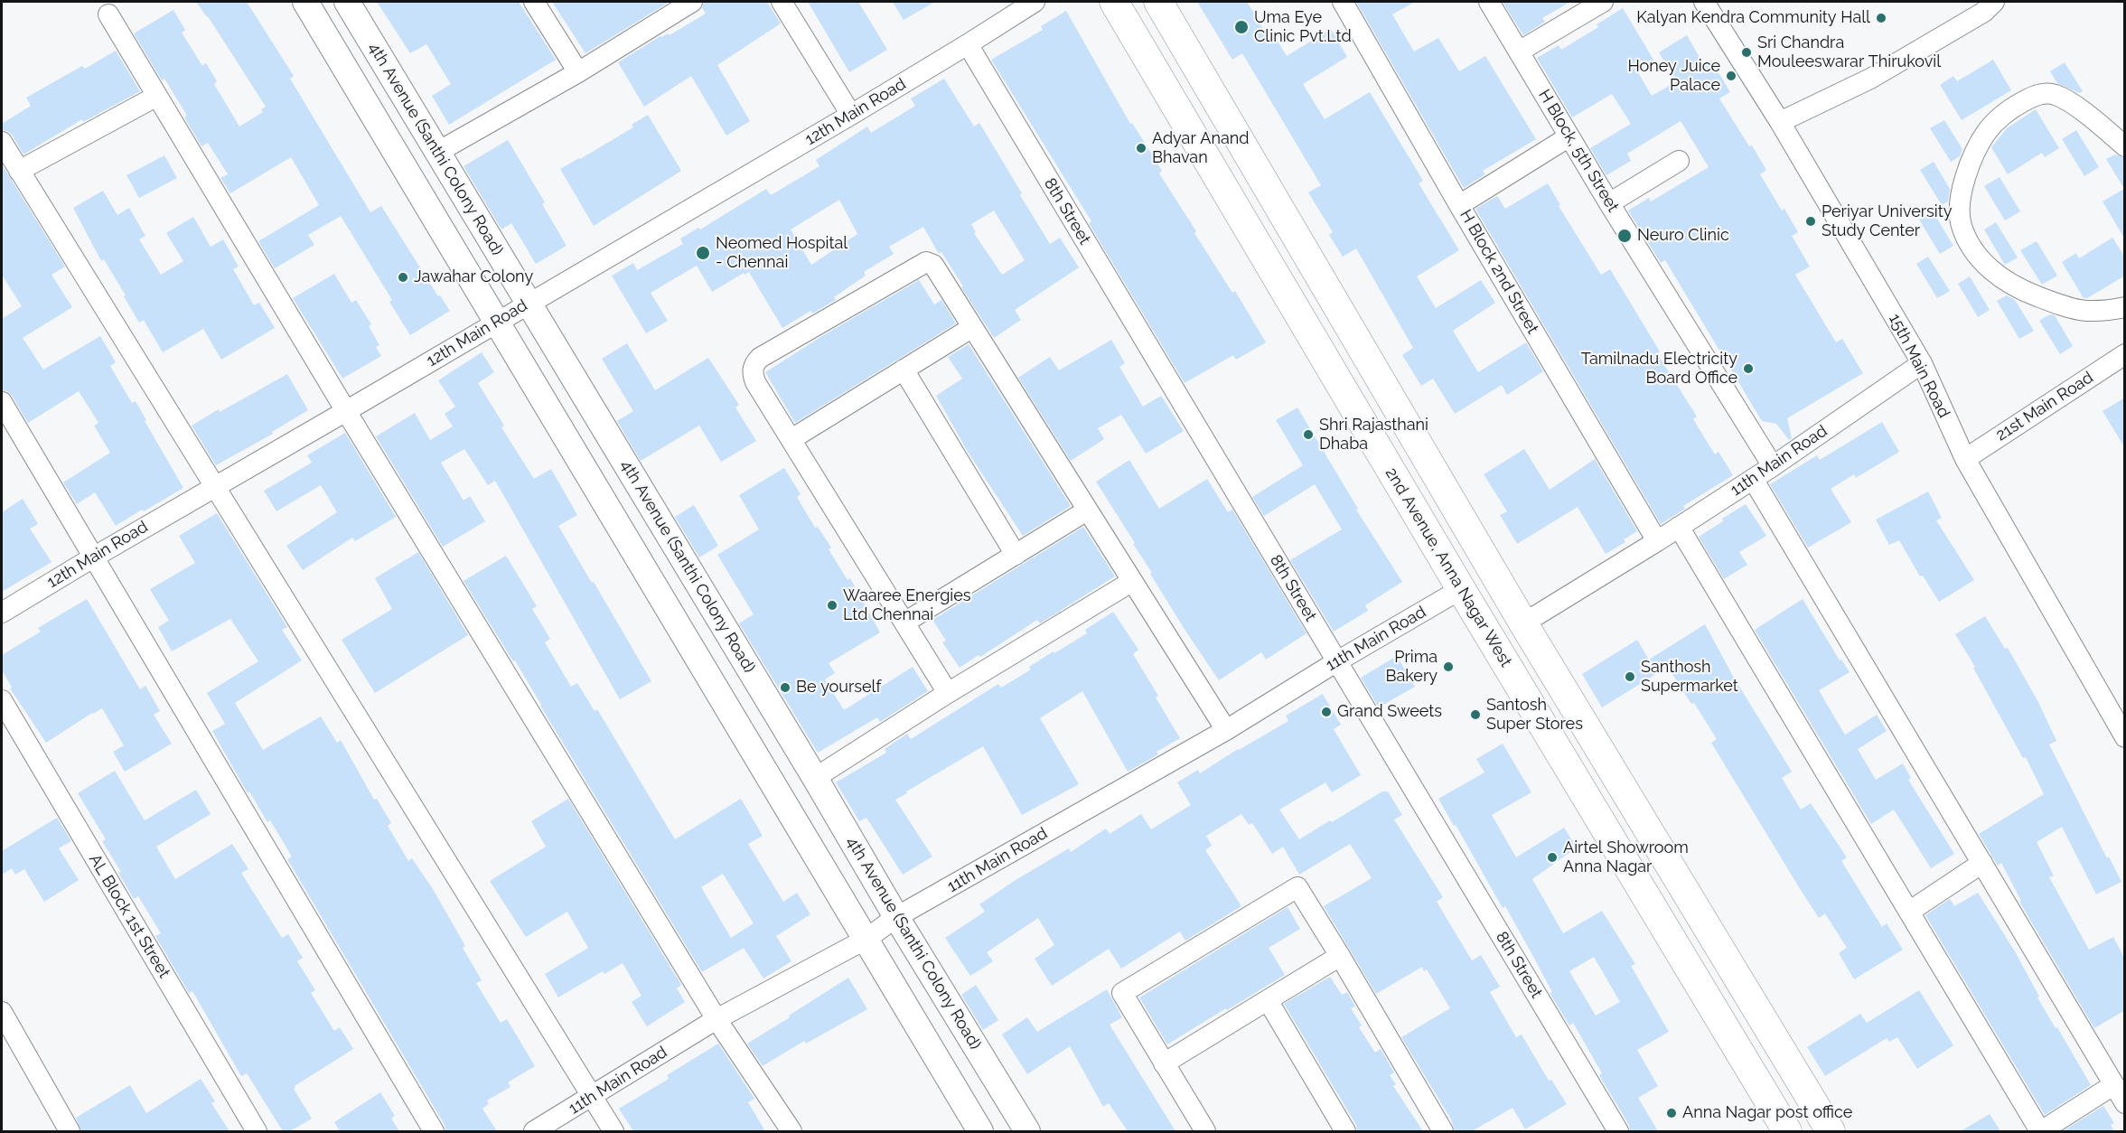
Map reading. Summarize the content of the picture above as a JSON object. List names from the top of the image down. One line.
{"streets":{"main road":["2nd Avenue, Anna Nagar West"],"street":["12th Main Road","4th Avenue (Santhi Colony Road)","H Block, 5th Street","8th Street","H Block 2nd Street","15th Main Road","21st Main Road","11th Main Road","AL Block 1st Street"]},"crossings":[["12th Main Road","4th Avenue (Santhi Colony Road)"],["12th Main Road","8th Street"],["4th Avenue (Santhi Colony Road)","11th Main Road"],["H Block, 5th Street","11th Main Road"],["8th Street","11th Main Road"],["H Block 2nd Street","11th Main Road"],["15th Main Road","21st Main Road"],["15th Main Road","11th Main Road"],["11th Main Road","2nd Avenue, Anna Nagar West"]],"places":["Kalyan Kendra Community Hall","Uma Eye Clinic Pvt.Ltd","Sri Chandra Mouleeswarar Thirukovil","Honey Juice Palace","Adyar Anand Bhavan","Periyar University Study Center","Neuro Clinic","Neomed Hospital - Chennai","Jawahar Colony","Tamilnadu Electricity Board Office","Shri Rajasthani Dhaba","Waaree Energies Ltd Chennai","Prima Bakery","Santhosh Supermarket","Be yourself","Grand Sweets","Santosh Super Stores","Airtel Showroom Anna Nagar","Anna Nagar post office"]}
